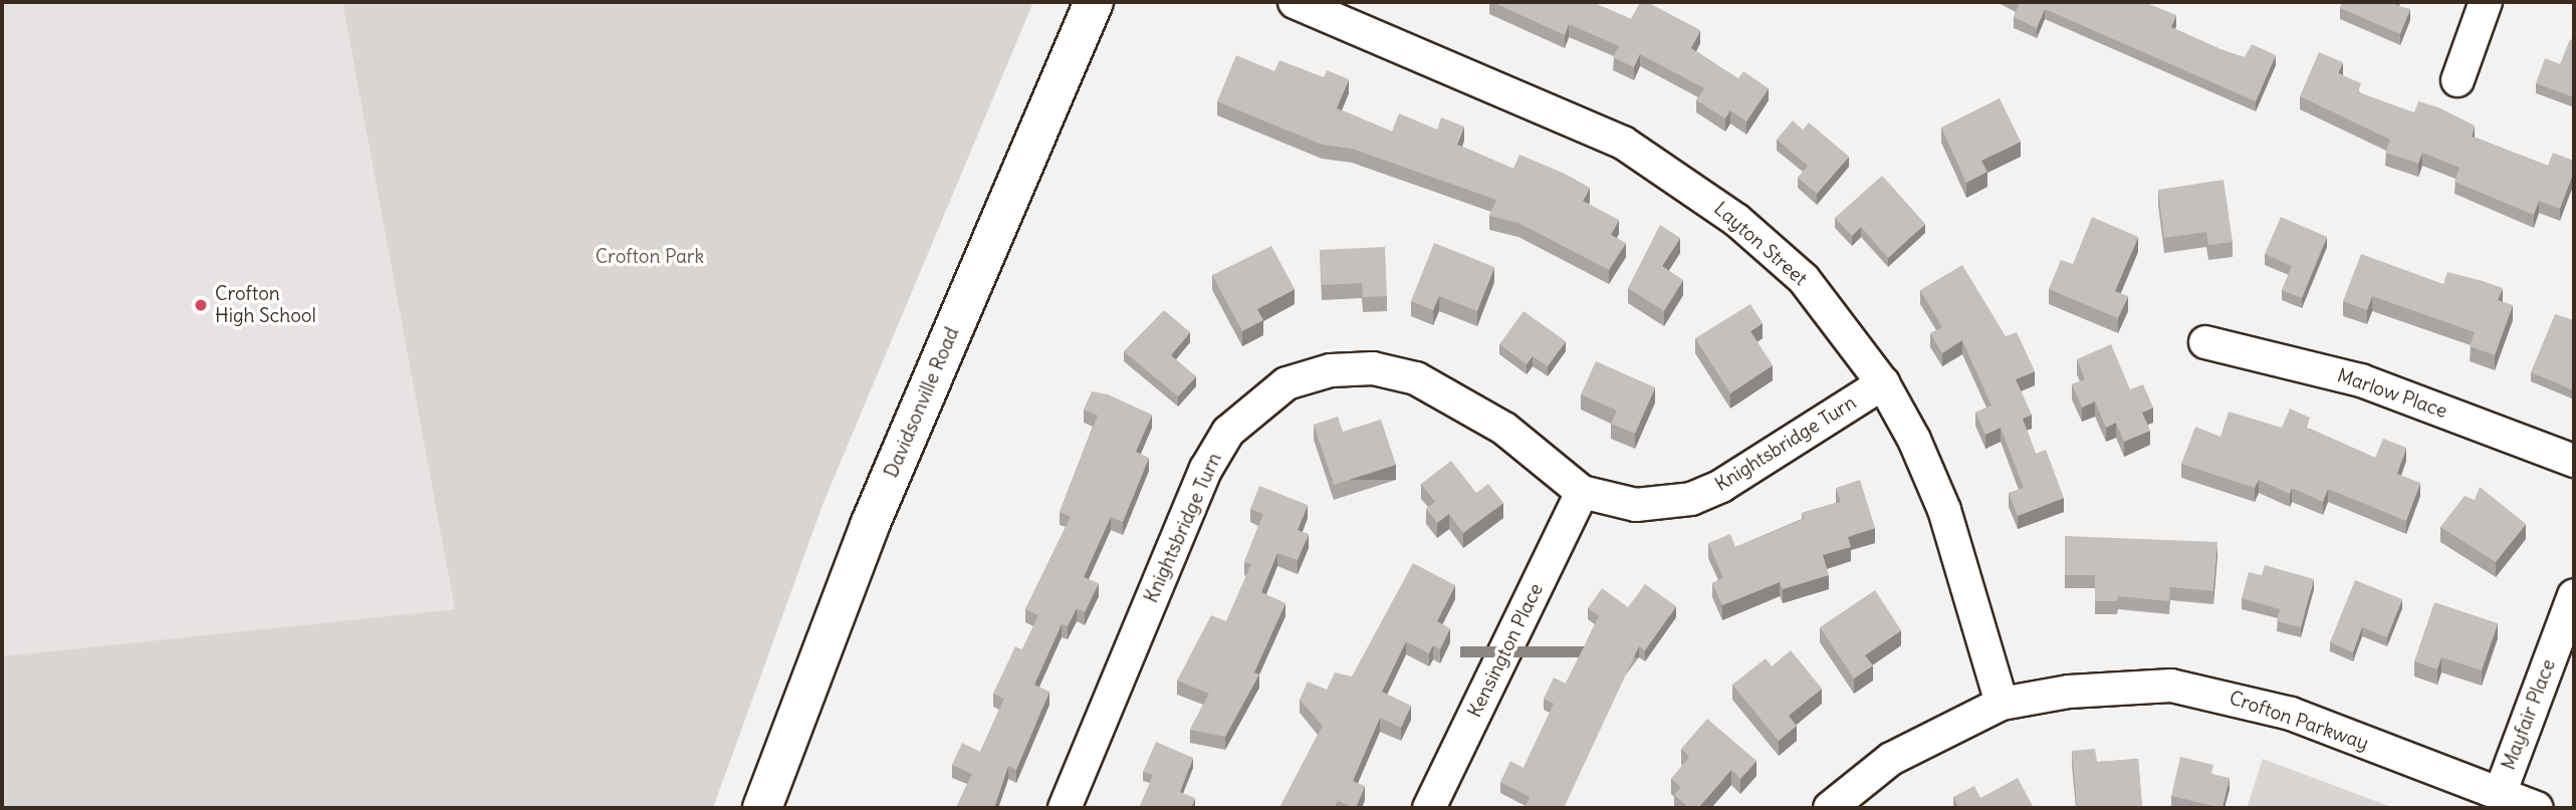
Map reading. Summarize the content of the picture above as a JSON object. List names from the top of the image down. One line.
{"streets":{"main road":["Davidsonville Road"],"street":["Layton Street","Marlow Place","Knightsbridge Turn","Kensington Place","Mayfair Place","Crofton Parkway"]},"crossings":[["Layton Street","Knightsbridge Turn"],["Layton Street","Crofton Parkway"],["Knightsbridge Turn","Kensington Place"],["Mayfair Place","Crofton Parkway"]],"parks":["Crofton Park"],"places":["Crofton High School"]}
